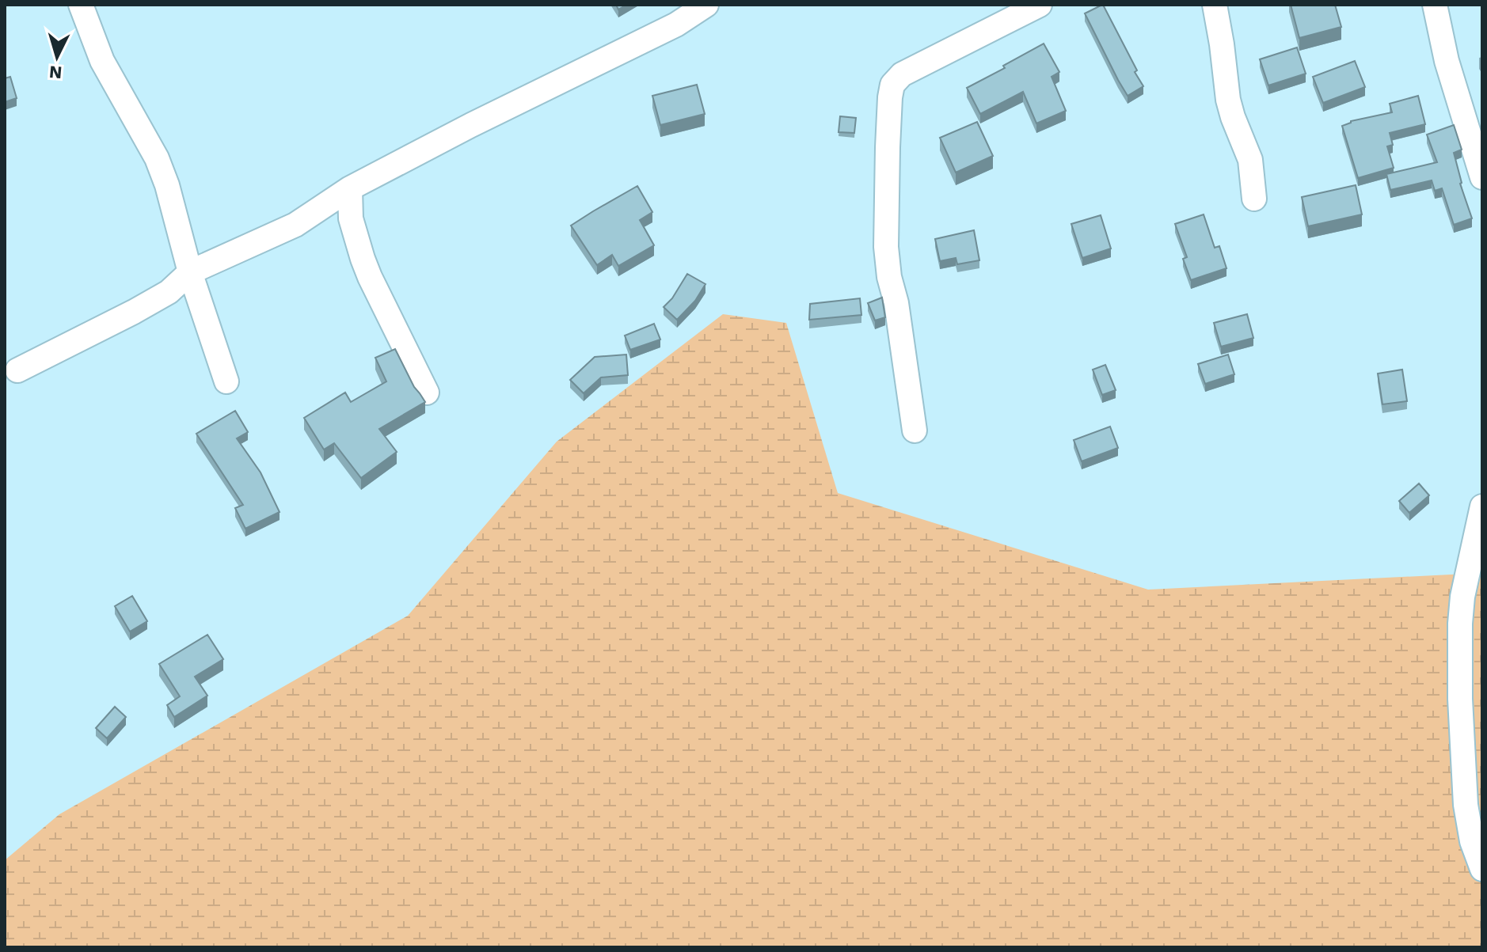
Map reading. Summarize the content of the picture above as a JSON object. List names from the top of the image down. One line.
{"north":"bottom"}
